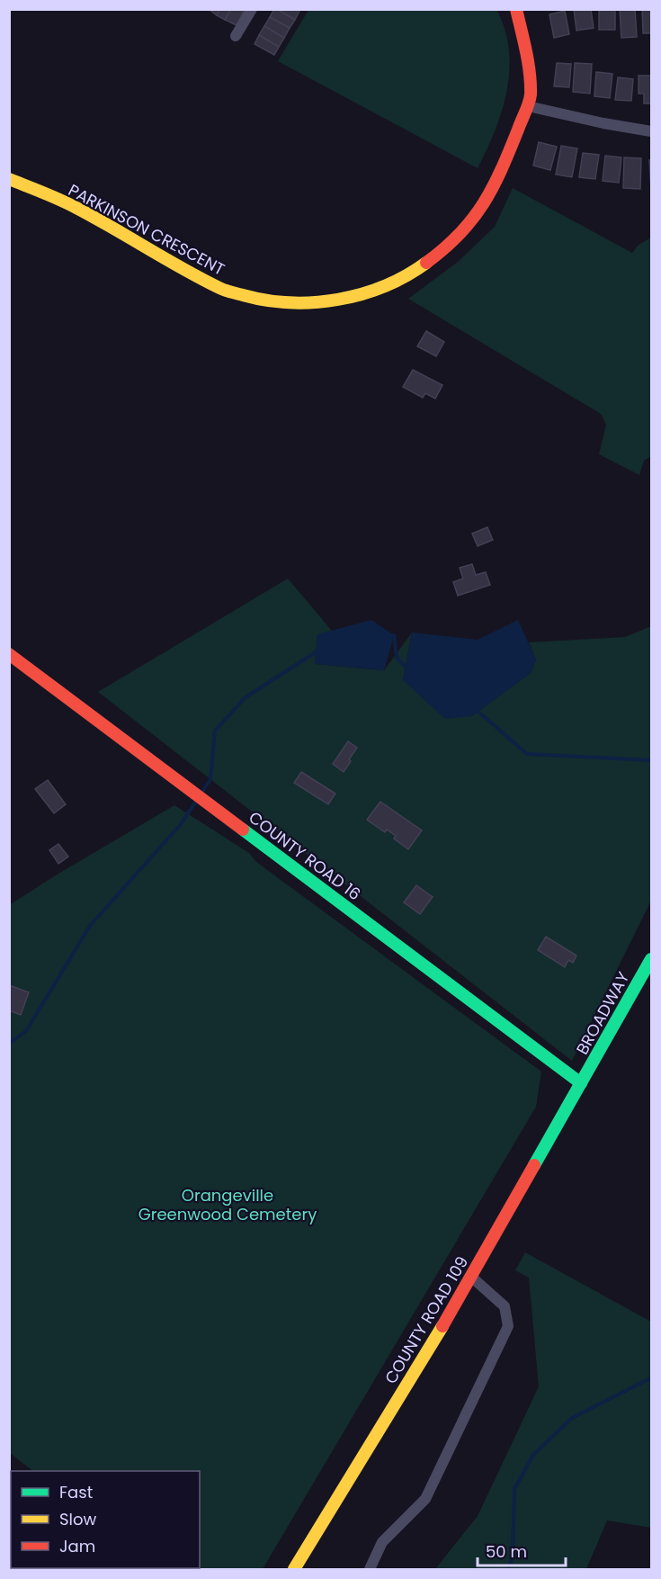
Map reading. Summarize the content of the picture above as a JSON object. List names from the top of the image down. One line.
{"streets":{"main road":["PARKINSON CRESCENT","COUNTY ROAD 16","BROADWAY","COUNTY ROAD 109"]},"crossings":[["COUNTY ROAD 16","BROADWAY"],["COUNTY ROAD 16","COUNTY ROAD 109"],["BROADWAY","COUNTY ROAD 109"]],"parks":["Orangeville Greenwood Cemetery"],"legend":["Fast","Slow","Jam"],"scale_bar":"50 m"}
